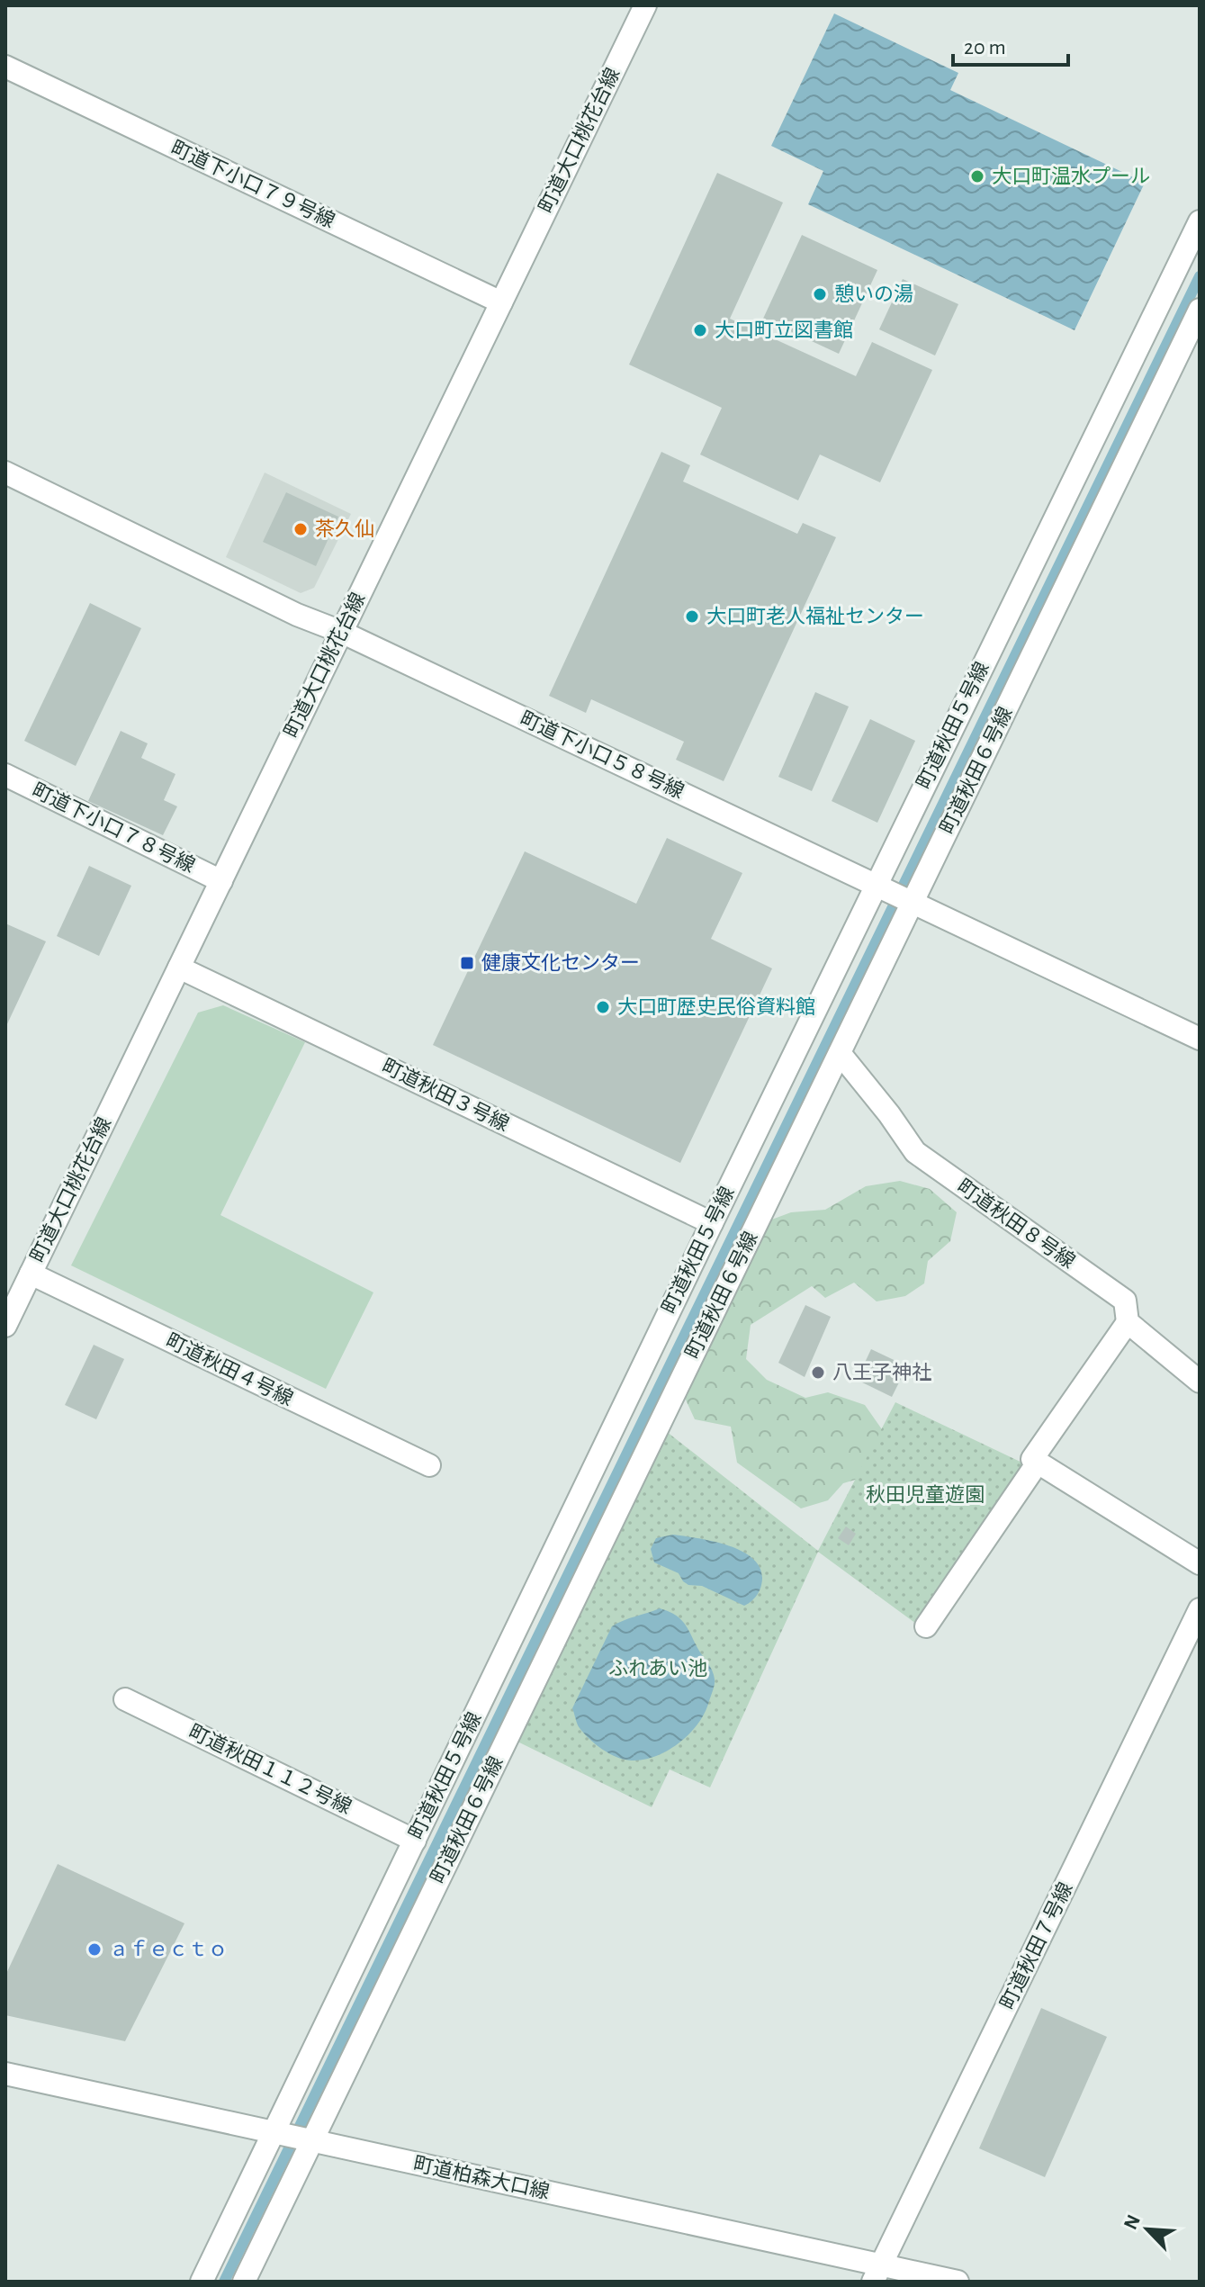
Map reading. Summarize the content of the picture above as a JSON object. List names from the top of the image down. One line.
{"streets":{"street":["町道大口桃花台線","町道下小口７９号線","町道秋田５号線","町道下小口５８号線","町道秋田６号線","町道下小口７８号線","町道秋田３号線","町道秋田８号線","町道秋田４号線","町道秋田１１２号線","町道秋田７号線","町道柏森大口線"]},"crossings":[["町道大口桃花台線","町道下小口７９号線"],["町道大口桃花台線","町道下小口５８号線"],["町道大口桃花台線","町道下小口７８号線"],["町道大口桃花台線","町道秋田３号線"],["町道大口桃花台線","町道秋田４号線"],["町道秋田５号線","町道下小口５８号線"],["町道秋田５号線","町道秋田３号線"],["町道秋田５号線","町道秋田１１２号線"],["町道秋田５号線","町道柏森大口線"],["町道下小口５８号線","町道秋田６号線"],["町道秋田６号線","町道秋田８号線"],["町道秋田６号線","町道柏森大口線"],["町道秋田７号線","町道柏森大口線"]],"parks":["秋田児童遊園","ふれあい池"],"places":{"other":["大口町温水プール","憩いの湯","大口町立図書館","茶久仙","大口町老人福祉センター","大口町歴史民俗資料館","八王子神社","ａｆｅｃｔｏ"],"transit":["健康文化センター"]},"scale_bar":"20 m","north":"top left"}
